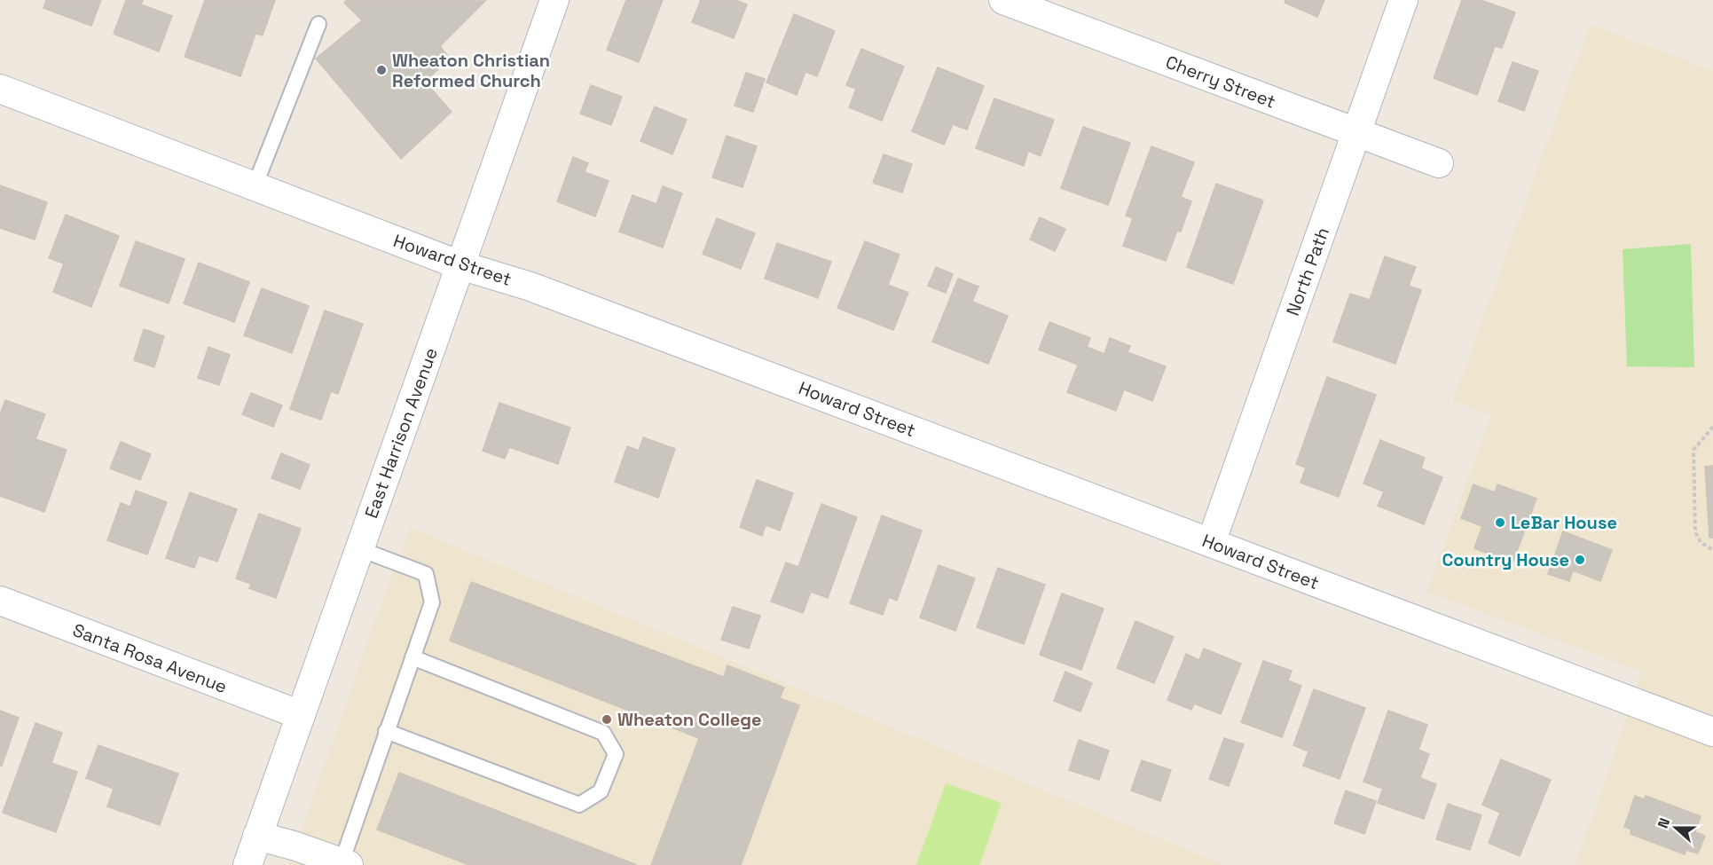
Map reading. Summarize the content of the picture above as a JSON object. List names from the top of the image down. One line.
{"streets":{"street":["Cherry Street","Howard Street","North Path","East Harrison Avenue","Santa Rosa Avenue"]},"crossings":[["Cherry Street","North Path"],["Howard Street","North Path"],["Howard Street","East Harrison Avenue"],["East Harrison Avenue","Santa Rosa Avenue"]],"places":["Wheaton Christian Reformed Church","LeBar House","Country House","Wheaton College"],"north":"left"}
